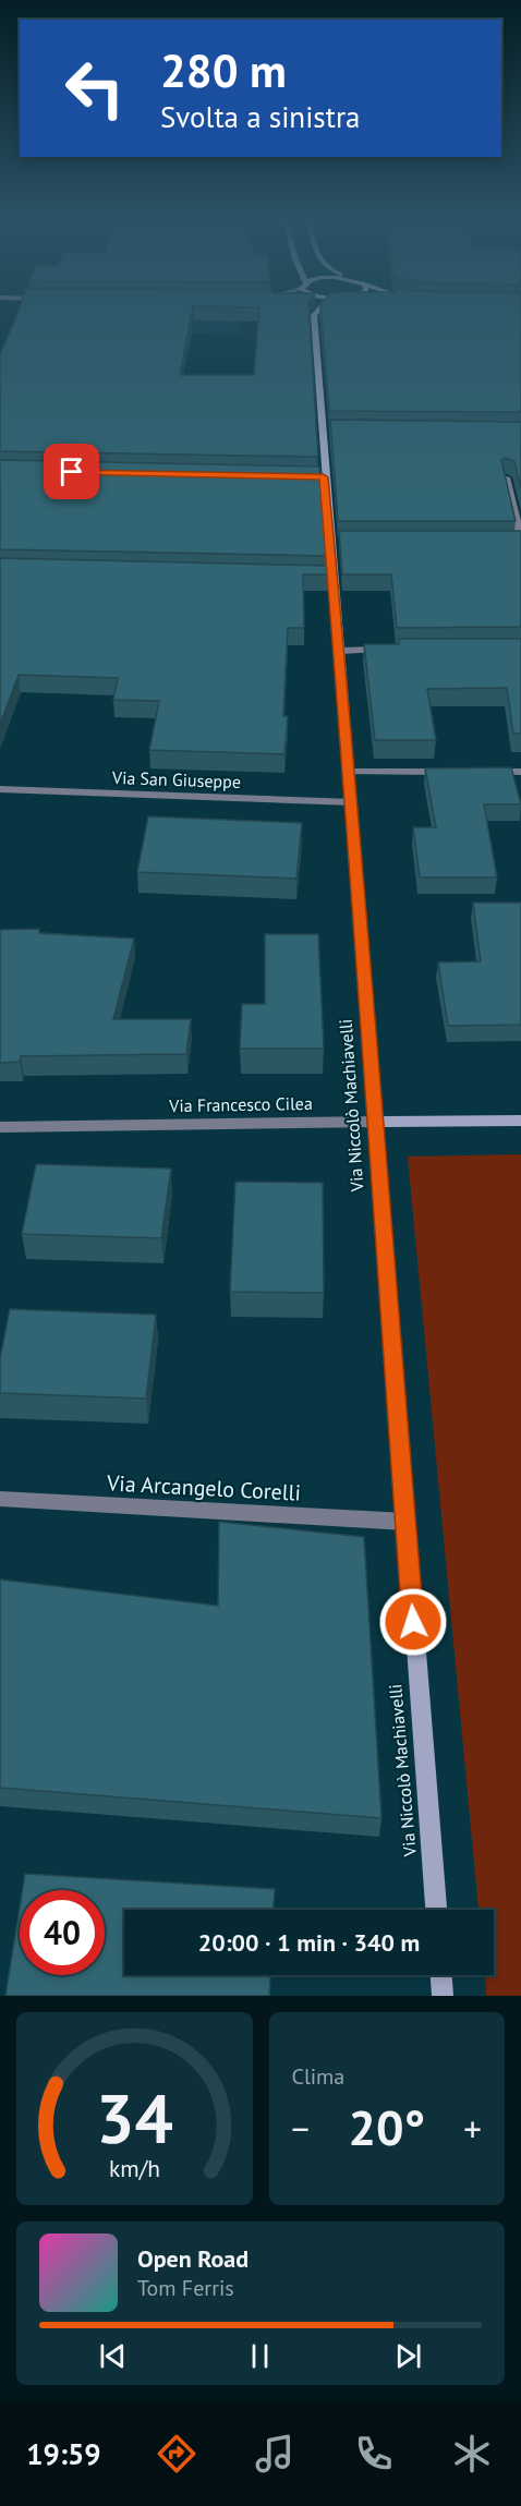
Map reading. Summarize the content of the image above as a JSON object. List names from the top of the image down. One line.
{"streets":{"street":["Via San Giuseppe","Via Francesco Cilea","Via Niccolò Machiavelli","Via Arcangelo Corelli"]},"crossings":[["Via San Giuseppe","Via Niccolò Machiavelli"],["Via Francesco Cilea","Via Niccolò Machiavelli"],["Via Niccolò Machiavelli","Via Arcangelo Corelli"]],"page":{"turn":["280 m","Svolta a sinistra"],"limit":"40","trip":"20:00 · 1 min · 340 m","tile":"Clima","heat":["−","20°","+"],"song":["Open Road","Tom Ferris"],"tabs":"19:59","gauge":["34","km/h"]}}
